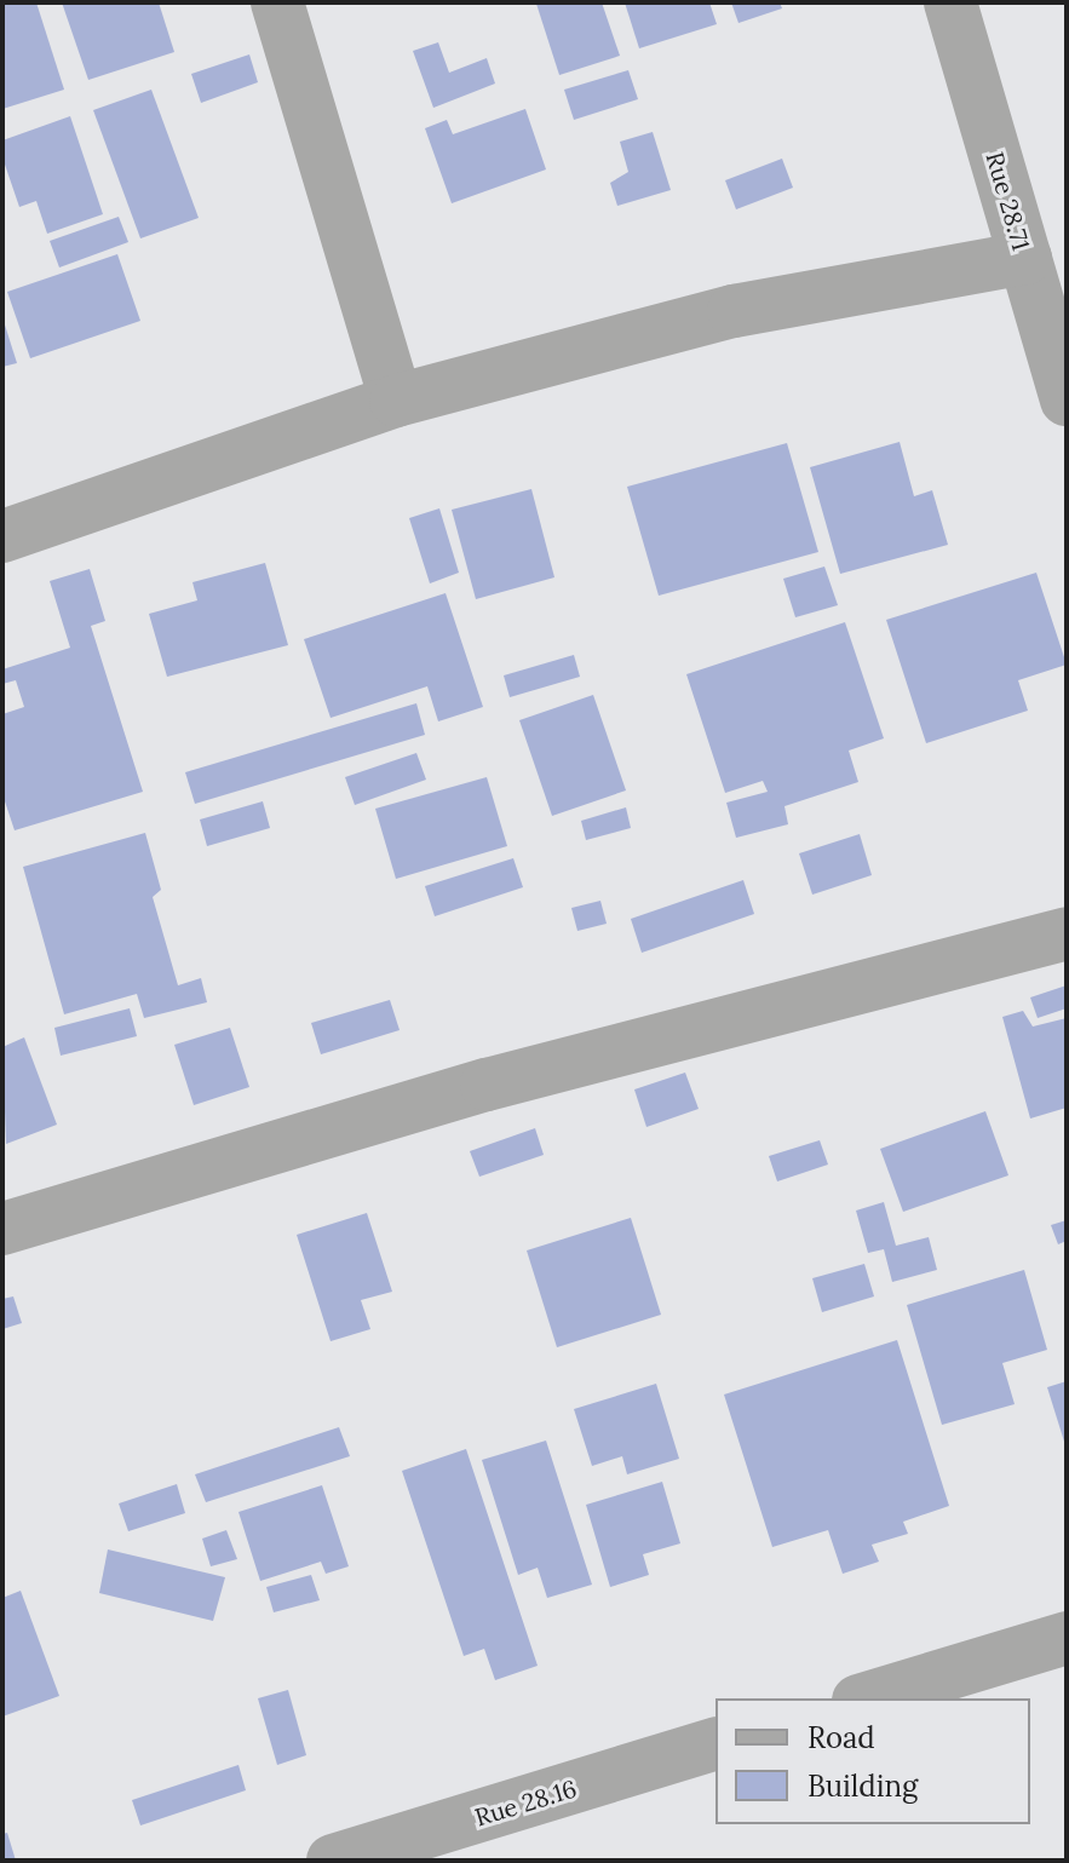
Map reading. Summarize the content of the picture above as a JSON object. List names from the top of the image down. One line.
{"streets":{"street":["Rue 28.71","Rue 28.16"]},"legend":["Road","Building"]}
